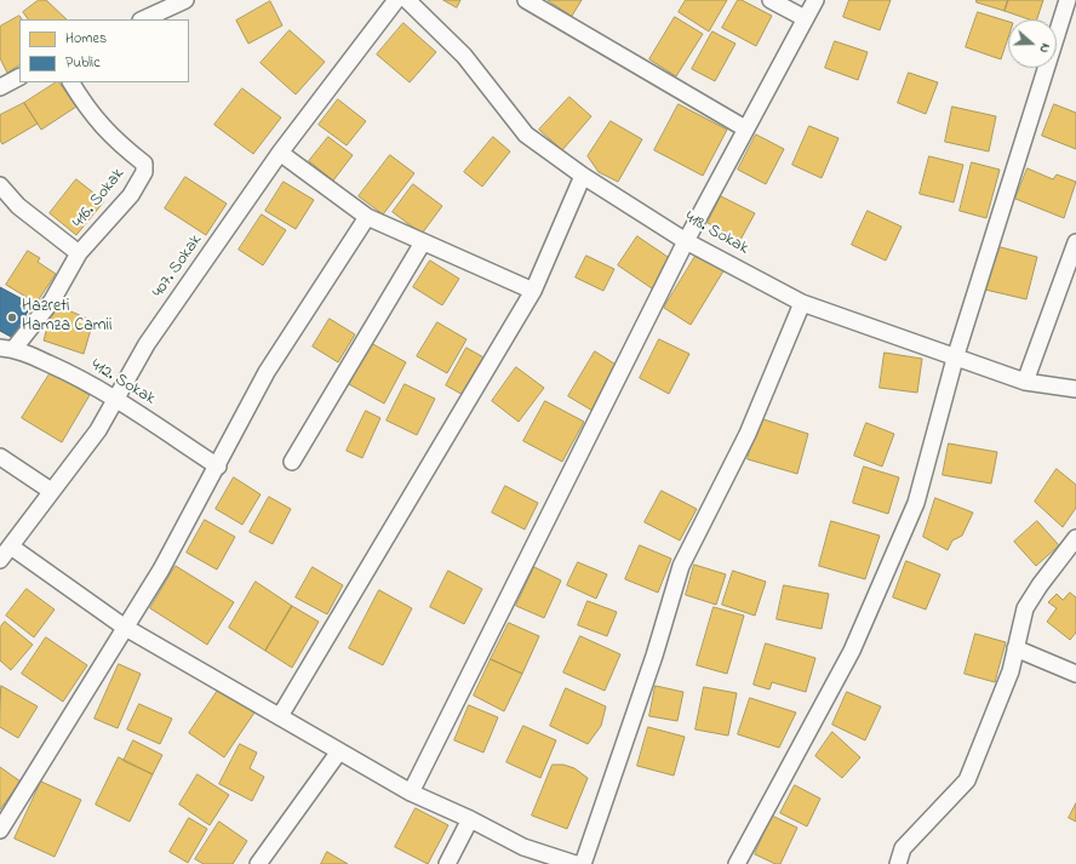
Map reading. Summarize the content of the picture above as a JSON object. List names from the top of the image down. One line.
{"streets":{"street":["416. Sokak","418. Sokak","407. Sokak","412. Sokak"]},"crossings":[["416. Sokak","412. Sokak"],["407. Sokak","412. Sokak"]],"places":["Hazreti Hamza Camii"],"legend":["Homes","Public"],"north":"right"}
